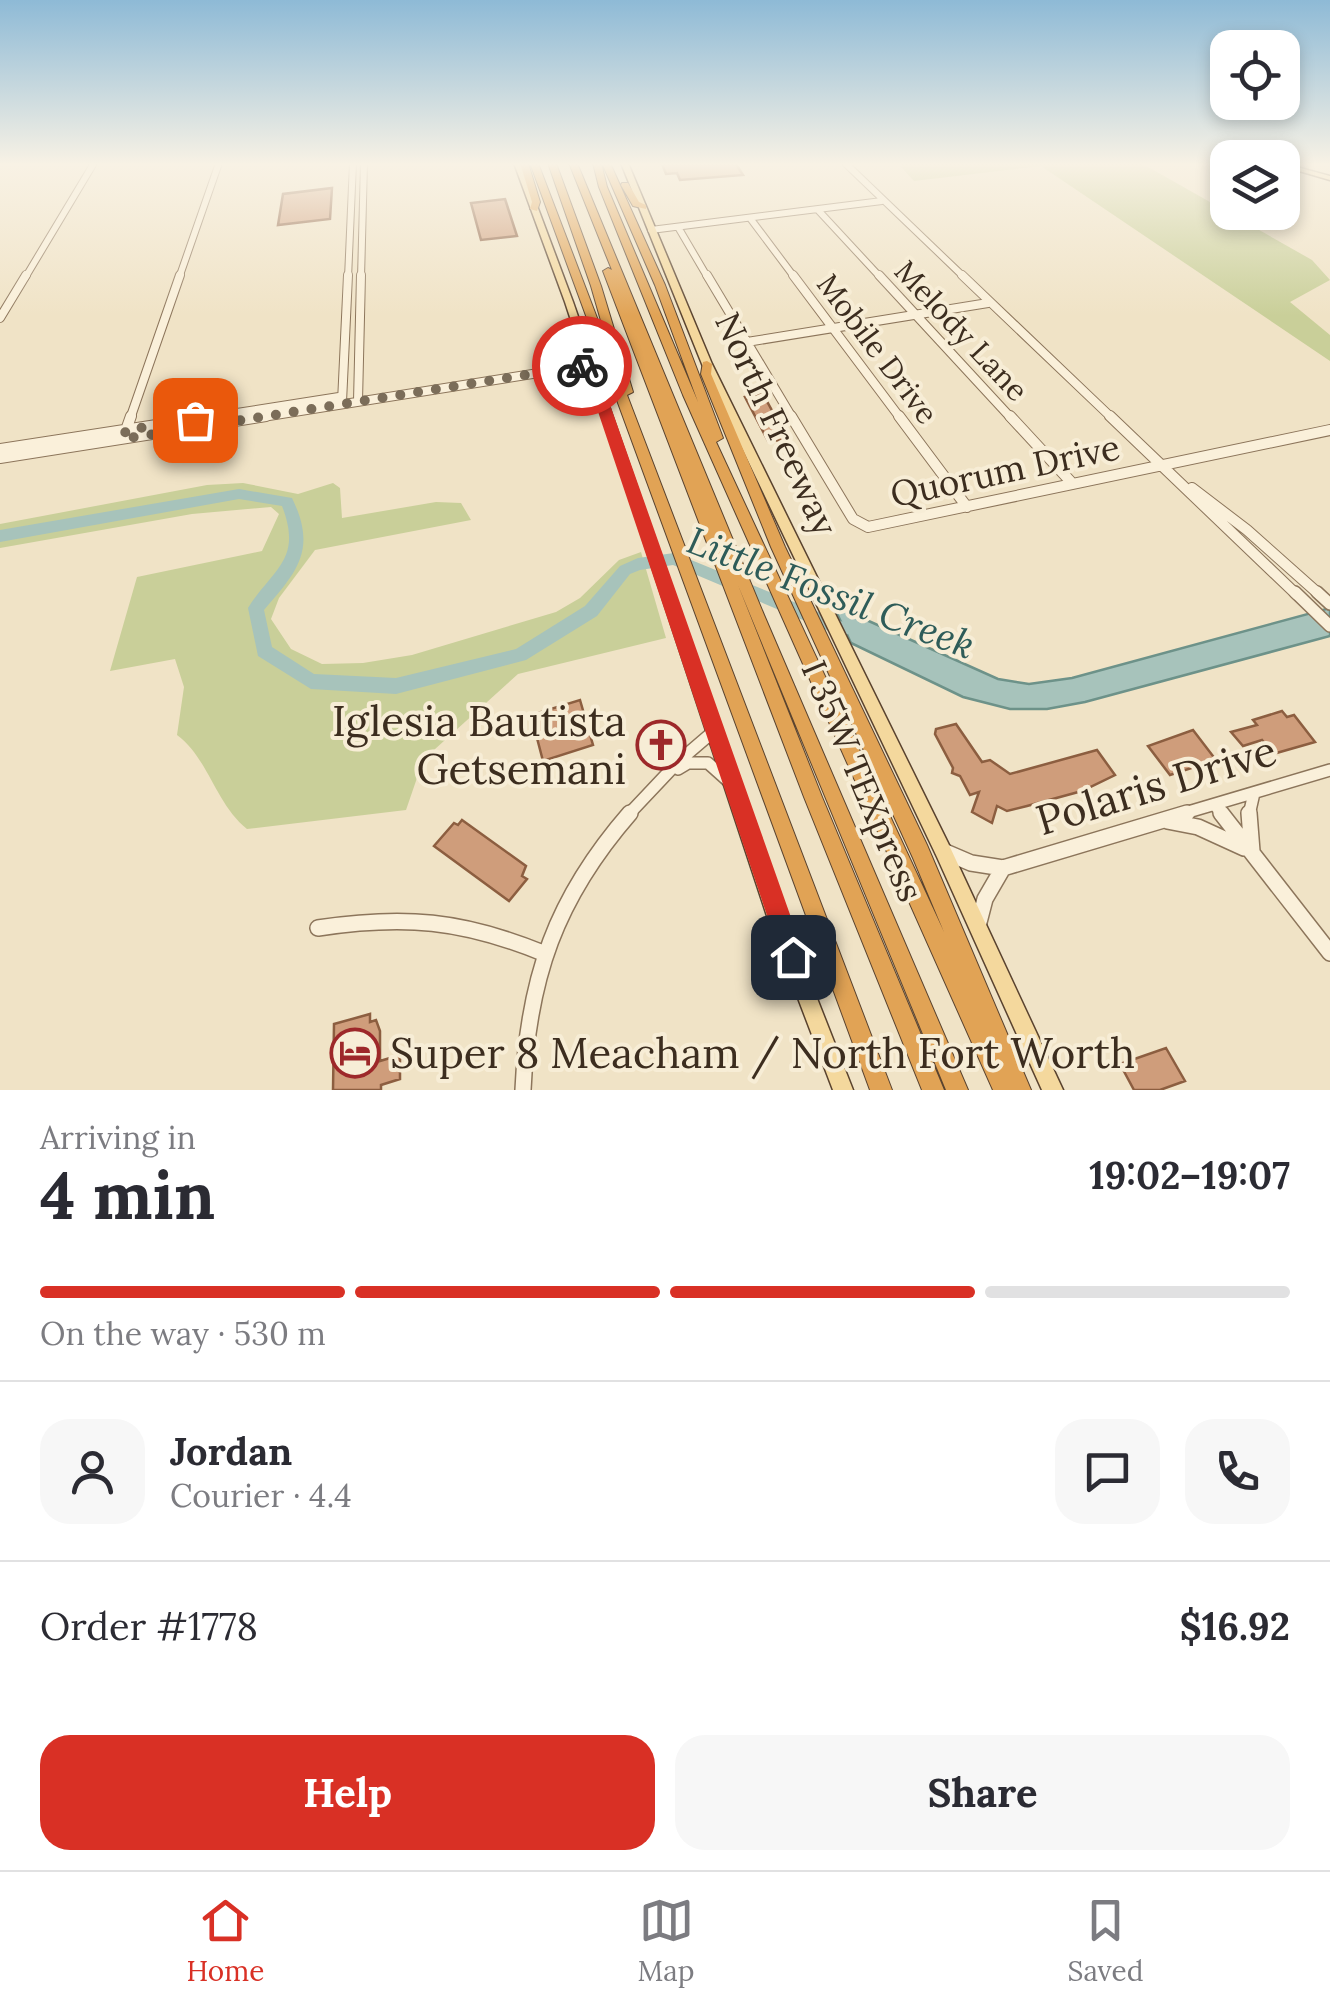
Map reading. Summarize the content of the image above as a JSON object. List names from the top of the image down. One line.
{"streets":{"highway":["North Freeway","I 35W TEXpress"],"street":["Melody Lane","Mobile Drive","Quorum Drive","Polaris Drive"]},"crossings":[["Melody Lane","Quorum Drive"],["Mobile Drive","Quorum Drive"],["North Freeway","Polaris Drive"]],"water":["Little Fossil Creek"],"places":{"church":["Iglesia Bautista Getsemani"],"hotel":["Super 8 Meacham / North Fort Worth"]},"page":{"heading":["4 min","Arriving in","19:02–19:07"],"panel":["Jordan","Courier · 4.4","Order #1778","$16.92"],"bar":"On the way · 530 m","buttons":["Help","Share"],"tabs":["Home","Map","Saved"]}}
